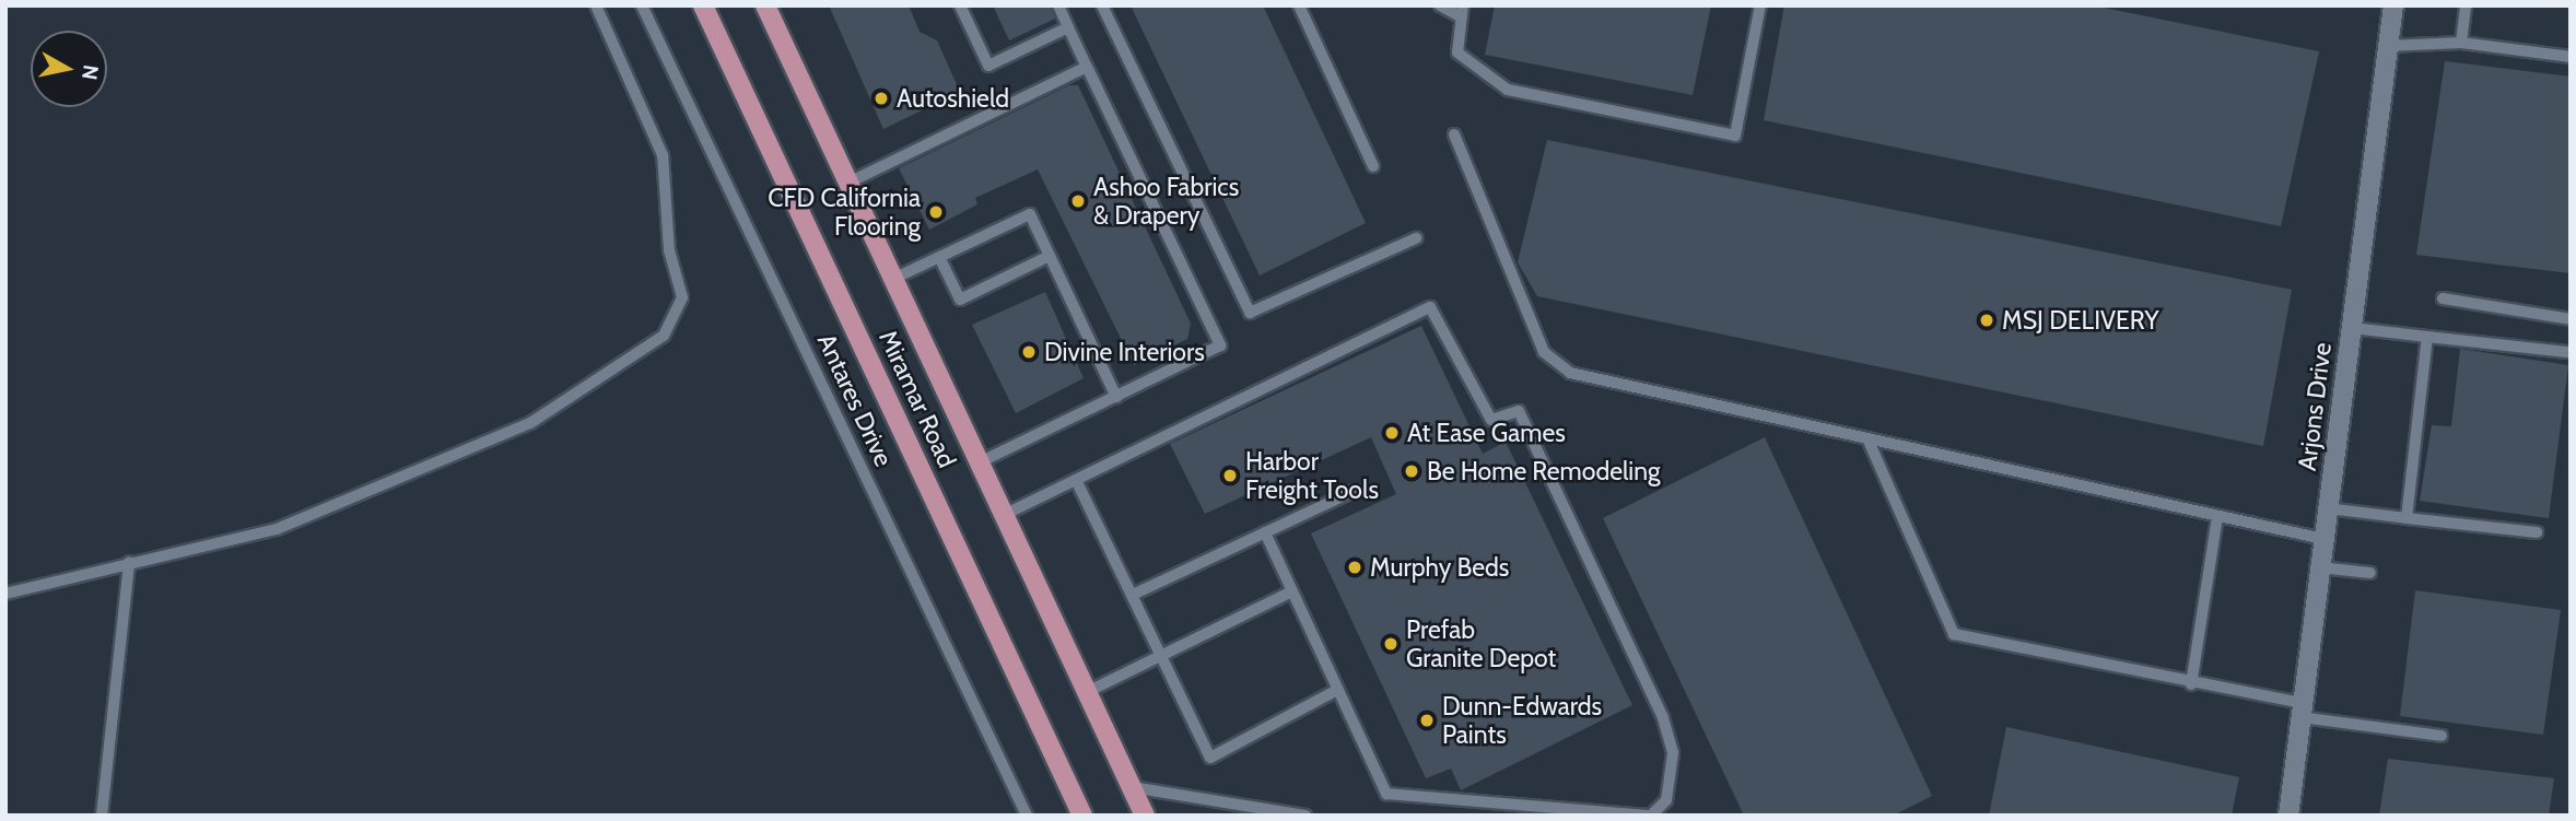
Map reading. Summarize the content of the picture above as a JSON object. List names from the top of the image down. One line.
{"streets":{"main road":["Miramar Road"],"street":["Arjons Drive"],"lane":["Antares Drive"]},"places":["Autoshield","Ashoo Fabrics & Drapery","CFD California Flooring","MSJ DELIVERY","Divine Interiors","At Ease Games","Be Home Remodeling","Harbor Freight Tools","Murphy Beds","Prefab Granite Depot","Dunn-Edwards Paints"],"north":"right"}
